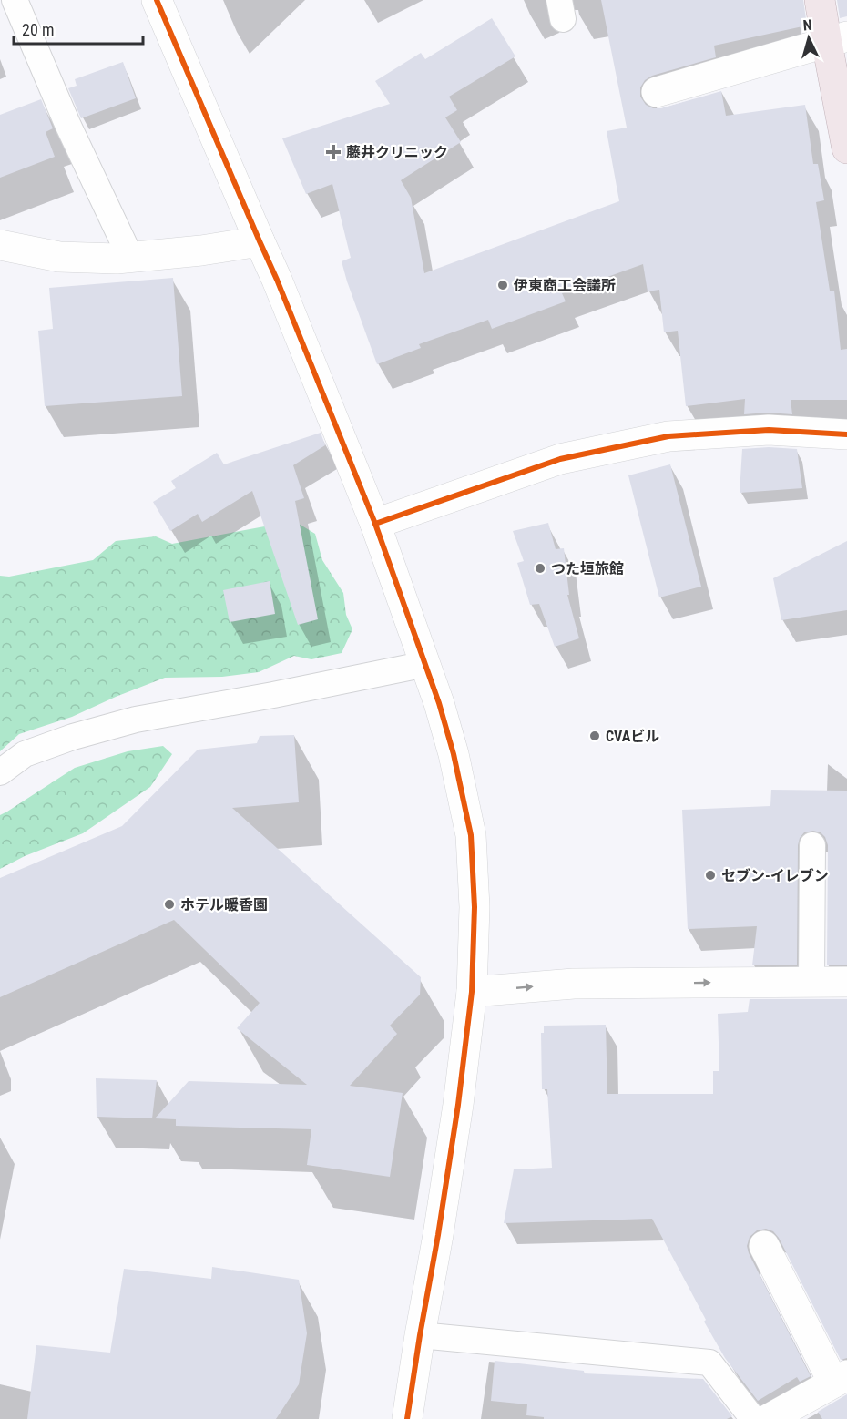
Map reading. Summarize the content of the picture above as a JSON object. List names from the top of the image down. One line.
{"places":{"health":["藤井クリニック"],"other":["伊東商工会議所","つた垣旅館","CVAビル","セブン-イレブン","ホテル暖香園"]},"scale_bar":"20 m","north":"top"}
